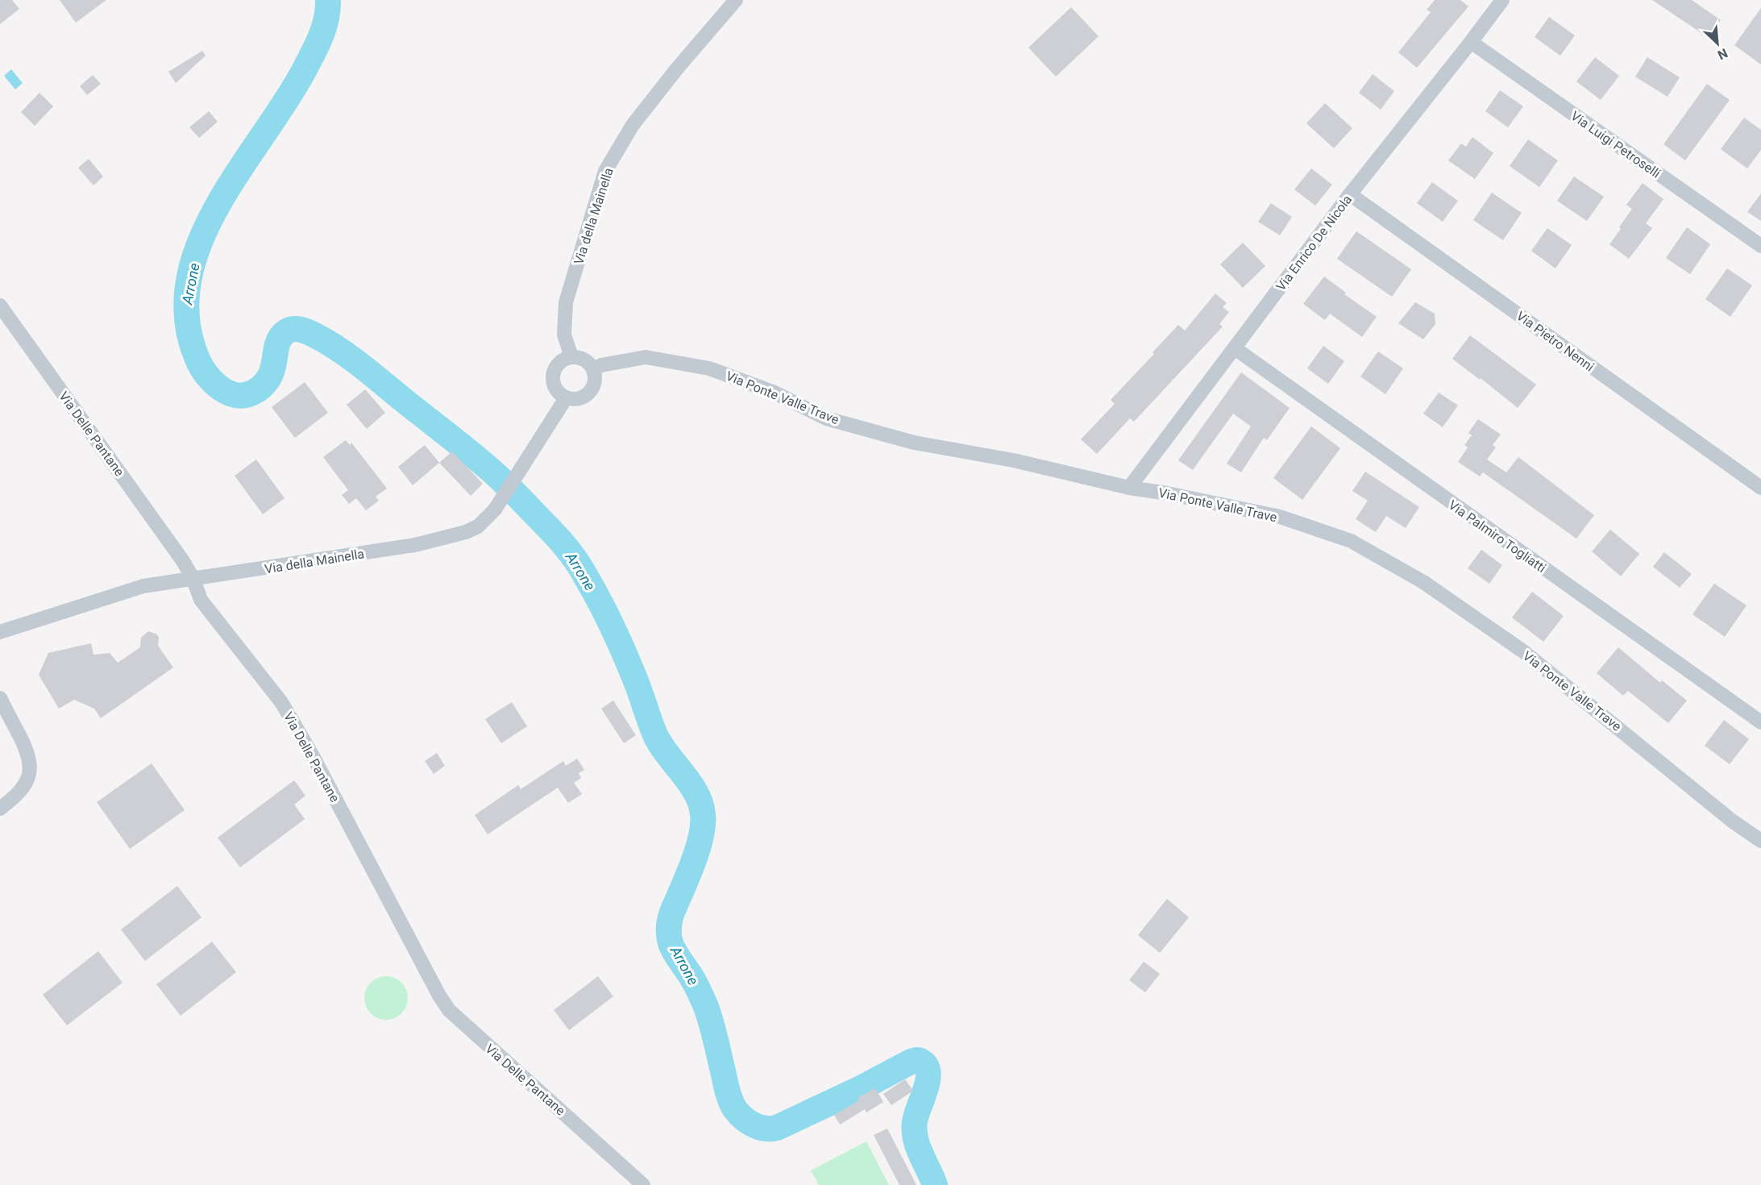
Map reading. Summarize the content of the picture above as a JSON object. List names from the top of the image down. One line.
{"streets":{"street":["Via Luigi Petroselli","Via della Mainella","Via Enrico De Nicola","Via Pietro Nenni","Via Ponte Valle Trave","Via Delle Pantane","Via Palmiro Togliatti"]},"crossings":[["Via Luigi Petroselli","Via Enrico De Nicola"],["Via della Mainella","Via Ponte Valle Trave"],["Via della Mainella","Via Delle Pantane"],["Via Enrico De Nicola","Via Pietro Nenni"],["Via Enrico De Nicola","Via Ponte Valle Trave"],["Via Enrico De Nicola","Via Palmiro Togliatti"]],"water":["Arrone"],"north":"bottom right"}
